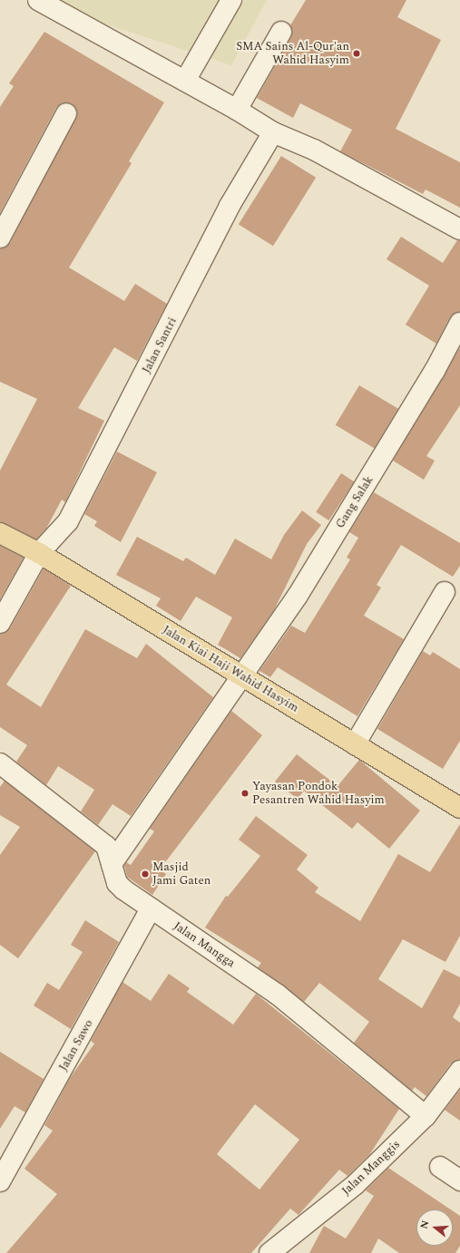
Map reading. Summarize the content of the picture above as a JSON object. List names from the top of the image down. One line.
{"streets":{"main road":["Jalan Kiai Haji Wahid Hasyim"],"street":["Jalan Santri","Gang Salak","Jalan Mangga","Jalan Sawo","Jalan Manggis"]},"crossings":[["Jalan Santri","Jalan Kiai Haji Wahid Hasyim"],["Gang Salak","Jalan Kiai Haji Wahid Hasyim"],["Gang Salak","Jalan Mangga"],["Jalan Mangga","Jalan Sawo"],["Jalan Mangga","Jalan Manggis"]],"places":["SMA Sains Al-Qur'an Wahid Hasyim","Yayasan Pondok Pesantren Wahid Hasyim","Masjid Jami Gaten"],"north":"left"}
